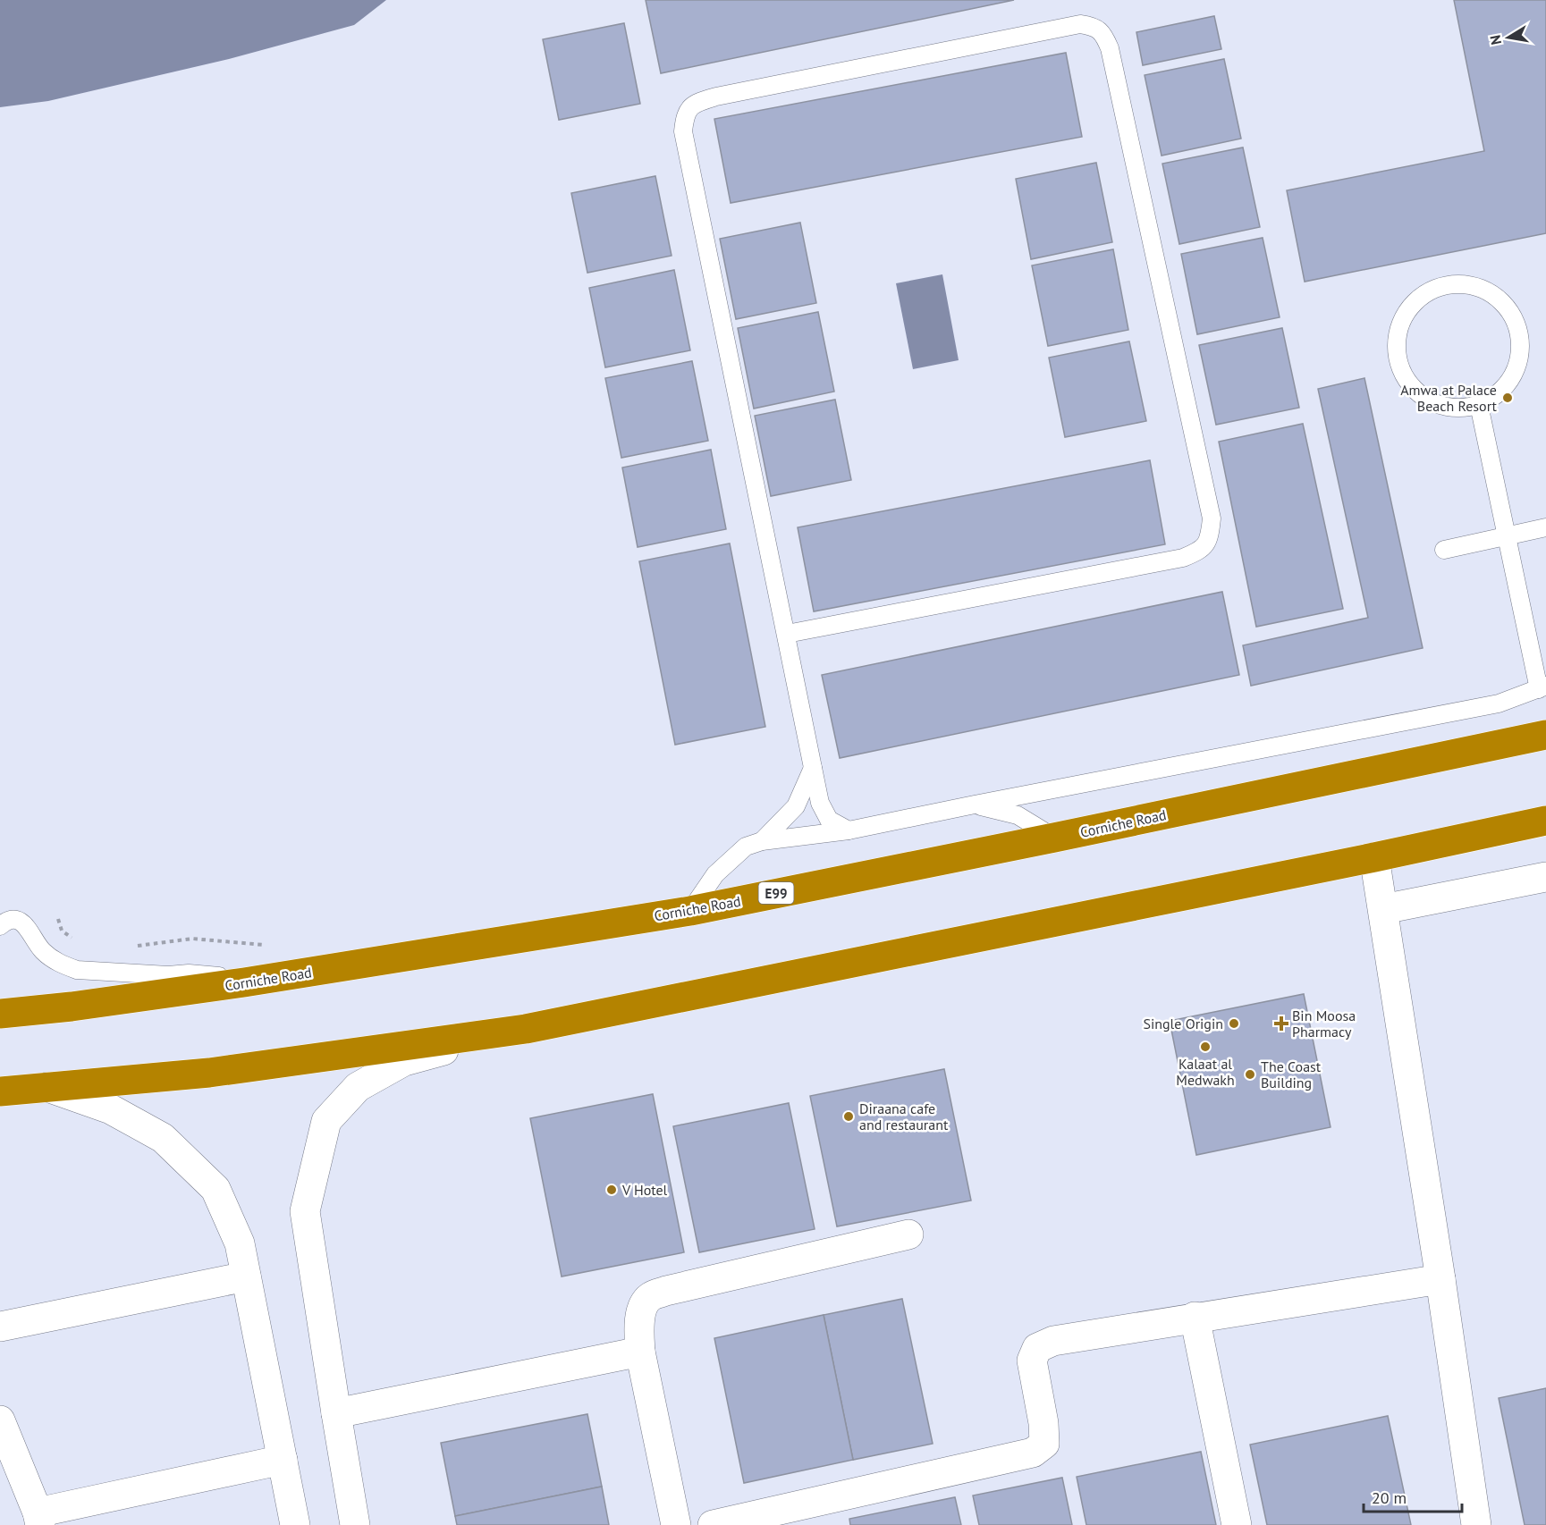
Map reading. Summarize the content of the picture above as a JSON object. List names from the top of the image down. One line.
{"streets":{"highway":["Corniche Road","E99"]},"places":{"other":["Amwa at Palace Beach Resort","Single Origin","Kalaat al Medwakh","The Coast Building","Diraana cafe and restaurant","V Hotel"],"health":["Bin Moosa Pharmacy"]},"scale_bar":"20 m","north":"left"}
